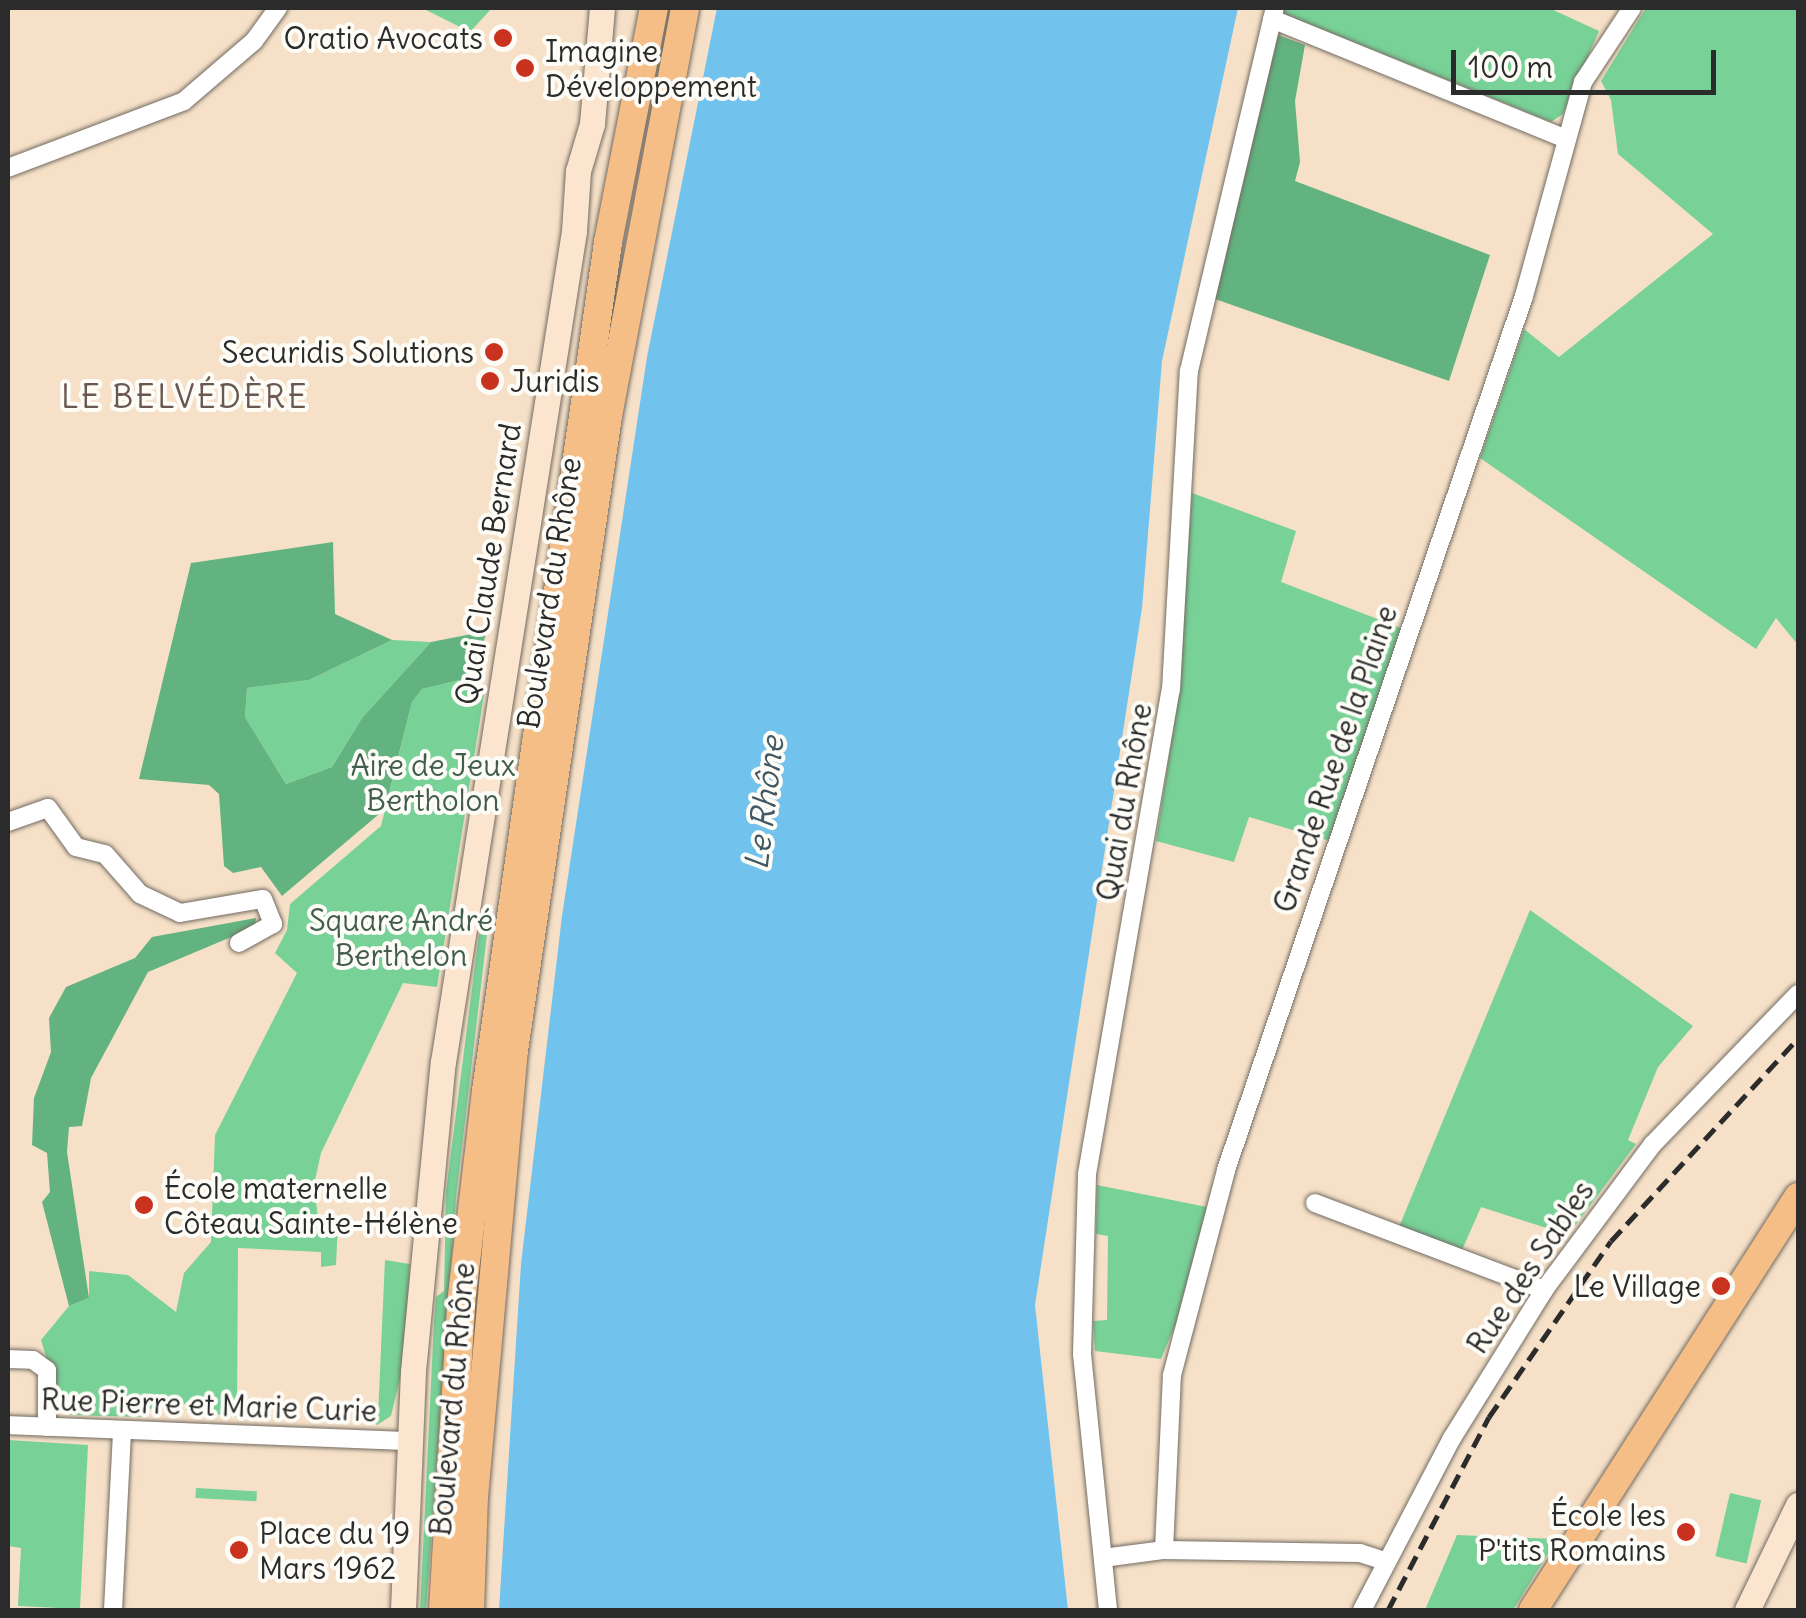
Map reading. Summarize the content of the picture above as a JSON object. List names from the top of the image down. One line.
{"streets":{"main road":["Quai Claude Bernard","Boulevard du Rhône"],"street":["Grande Rue de la Plaine","Quai du Rhône","Rue des Sables","Rue Pierre et Marie Curie"]},"crossings":[["Quai Claude Bernard","Rue Pierre et Marie Curie"]],"districts":["LE BELVÉDÈRE"],"water":["Le Rhône"],"parks":["Aire de Jeux Bertholon","Square André Berthelon"],"places":["Oratio Avocats","Imagine Développement","Securidis Solutions","Juridis","École maternelle Côteau Sainte-Hélène","Le Village","École les P'tits Romains","Place du 19 Mars 1962"],"scale_bar":"100 m"}
